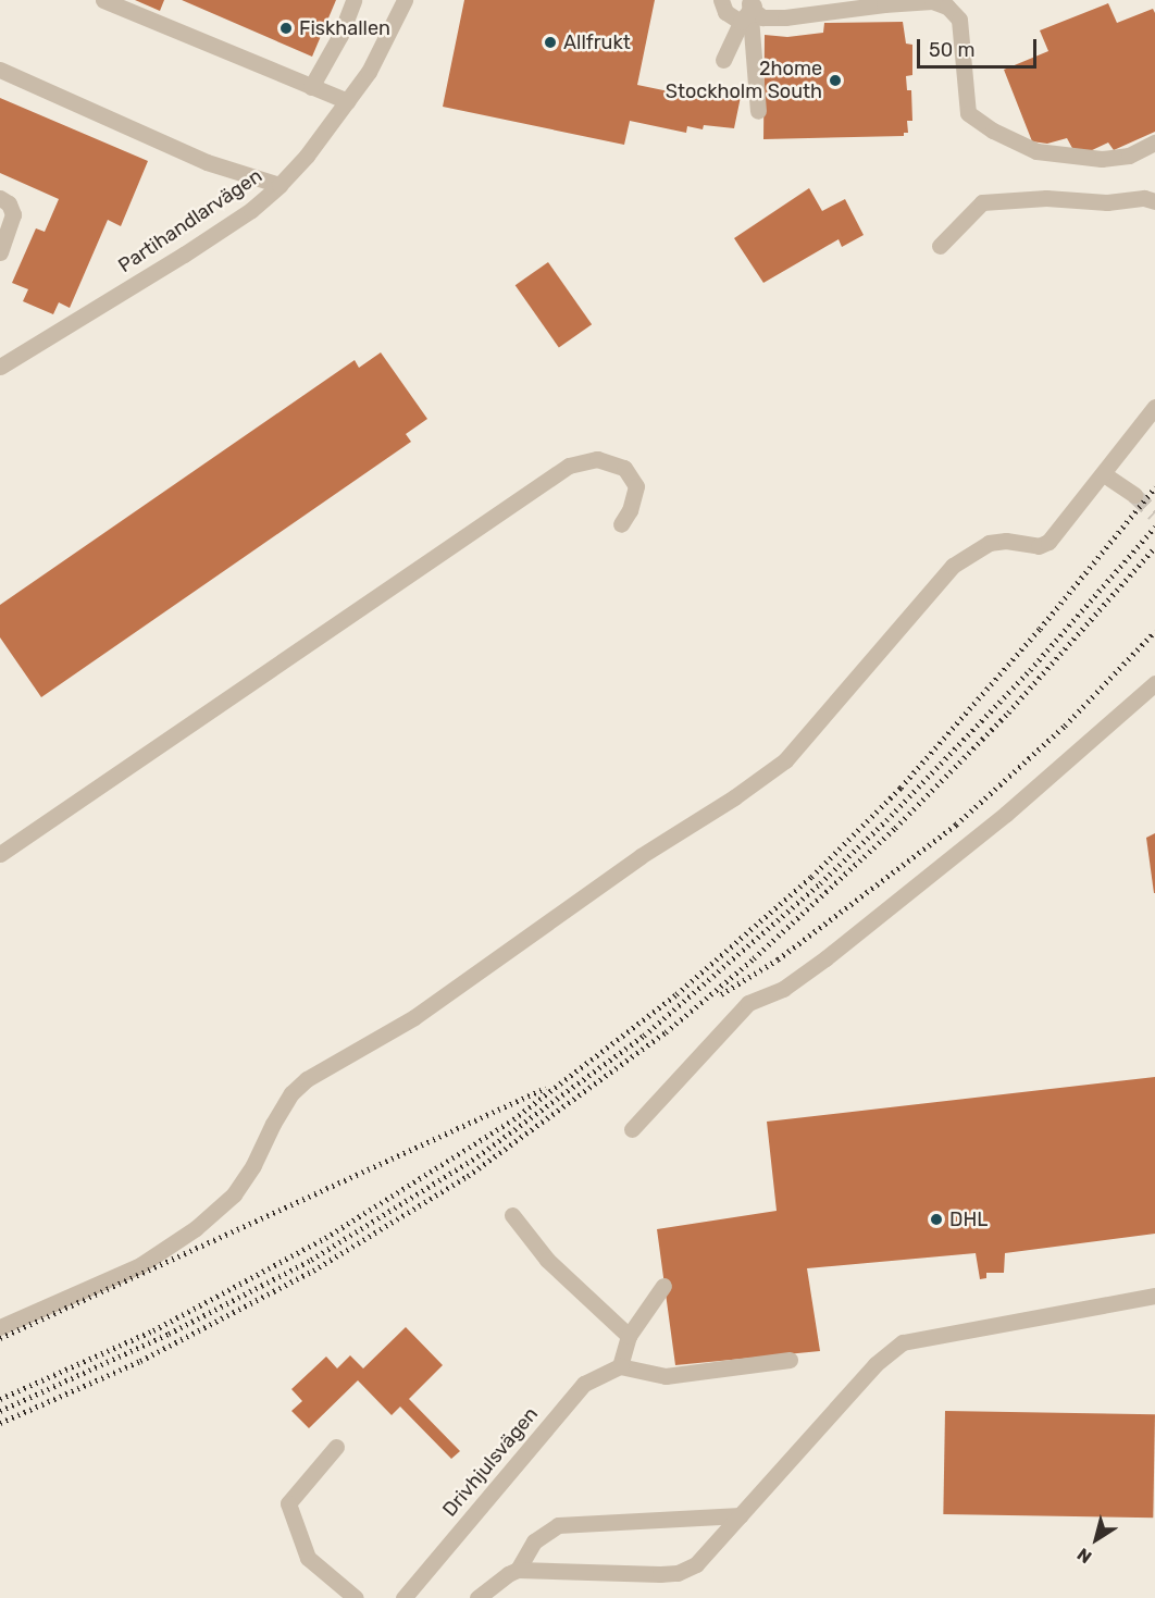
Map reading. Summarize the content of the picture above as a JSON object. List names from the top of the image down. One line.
{"streets":{"street":["Partihandlarvägen","Drivhjulsvägen"]},"places":["Fiskhallen","Allfrukt","2home Stockholm South","DHL"],"scale_bar":"50 m","north":"bottom left"}
